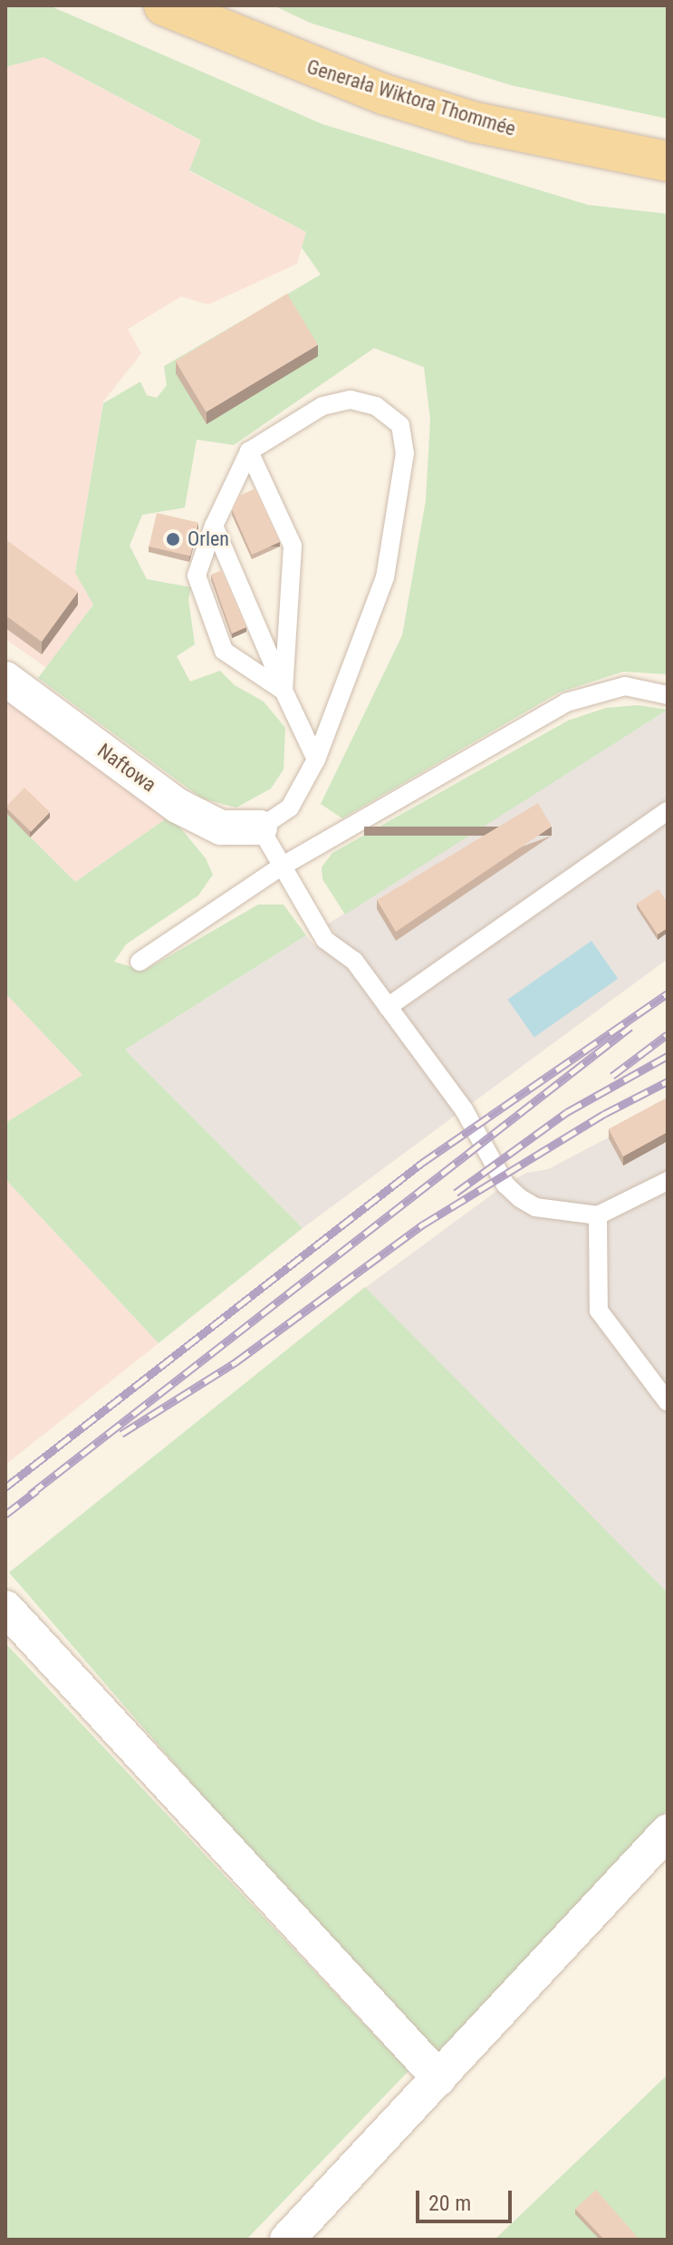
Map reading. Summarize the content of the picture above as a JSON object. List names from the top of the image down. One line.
{"streets":{"main road":["Generała Wiktora Thommée"],"street":["Naftowa"]},"places":["Orlen"],"scale_bar":"20 m"}
